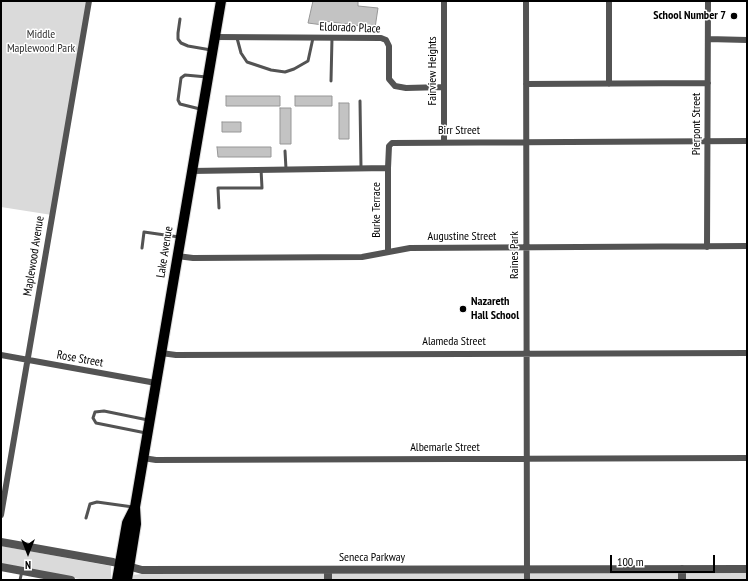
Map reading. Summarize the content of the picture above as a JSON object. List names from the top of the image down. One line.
{"streets":{"main road":["Lake Avenue"],"street":["Eldorado Place","Fairview Heights","Pierpont Street","Birr Street","Burke Terrace","Augustine Street","Raines Park","Maplewood Avenue","Alameda Street","Rose Street","Albemarle Street","Seneca Parkway"]},"crossings":[["Eldorado Place","Fairview Heights"],["Eldorado Place","Lake Avenue"],["Fairview Heights","Birr Street"],["Pierpont Street","Birr Street"],["Pierpont Street","Augustine Street"],["Birr Street","Burke Terrace"],["Birr Street","Raines Park"],["Burke Terrace","Augustine Street"],["Augustine Street","Lake Avenue"],["Augustine Street","Raines Park"],["Lake Avenue","Alameda Street"],["Lake Avenue","Rose Street"],["Lake Avenue","Albemarle Street"],["Lake Avenue","Seneca Parkway"],["Raines Park","Alameda Street"],["Raines Park","Albemarle Street"],["Raines Park","Seneca Parkway"],["Maplewood Avenue","Rose Street"]],"parks":["Middle Maplewood Park"],"places":["School Number 7","Nazareth Hall School"],"scale_bar":"100 m","north":"bottom"}
